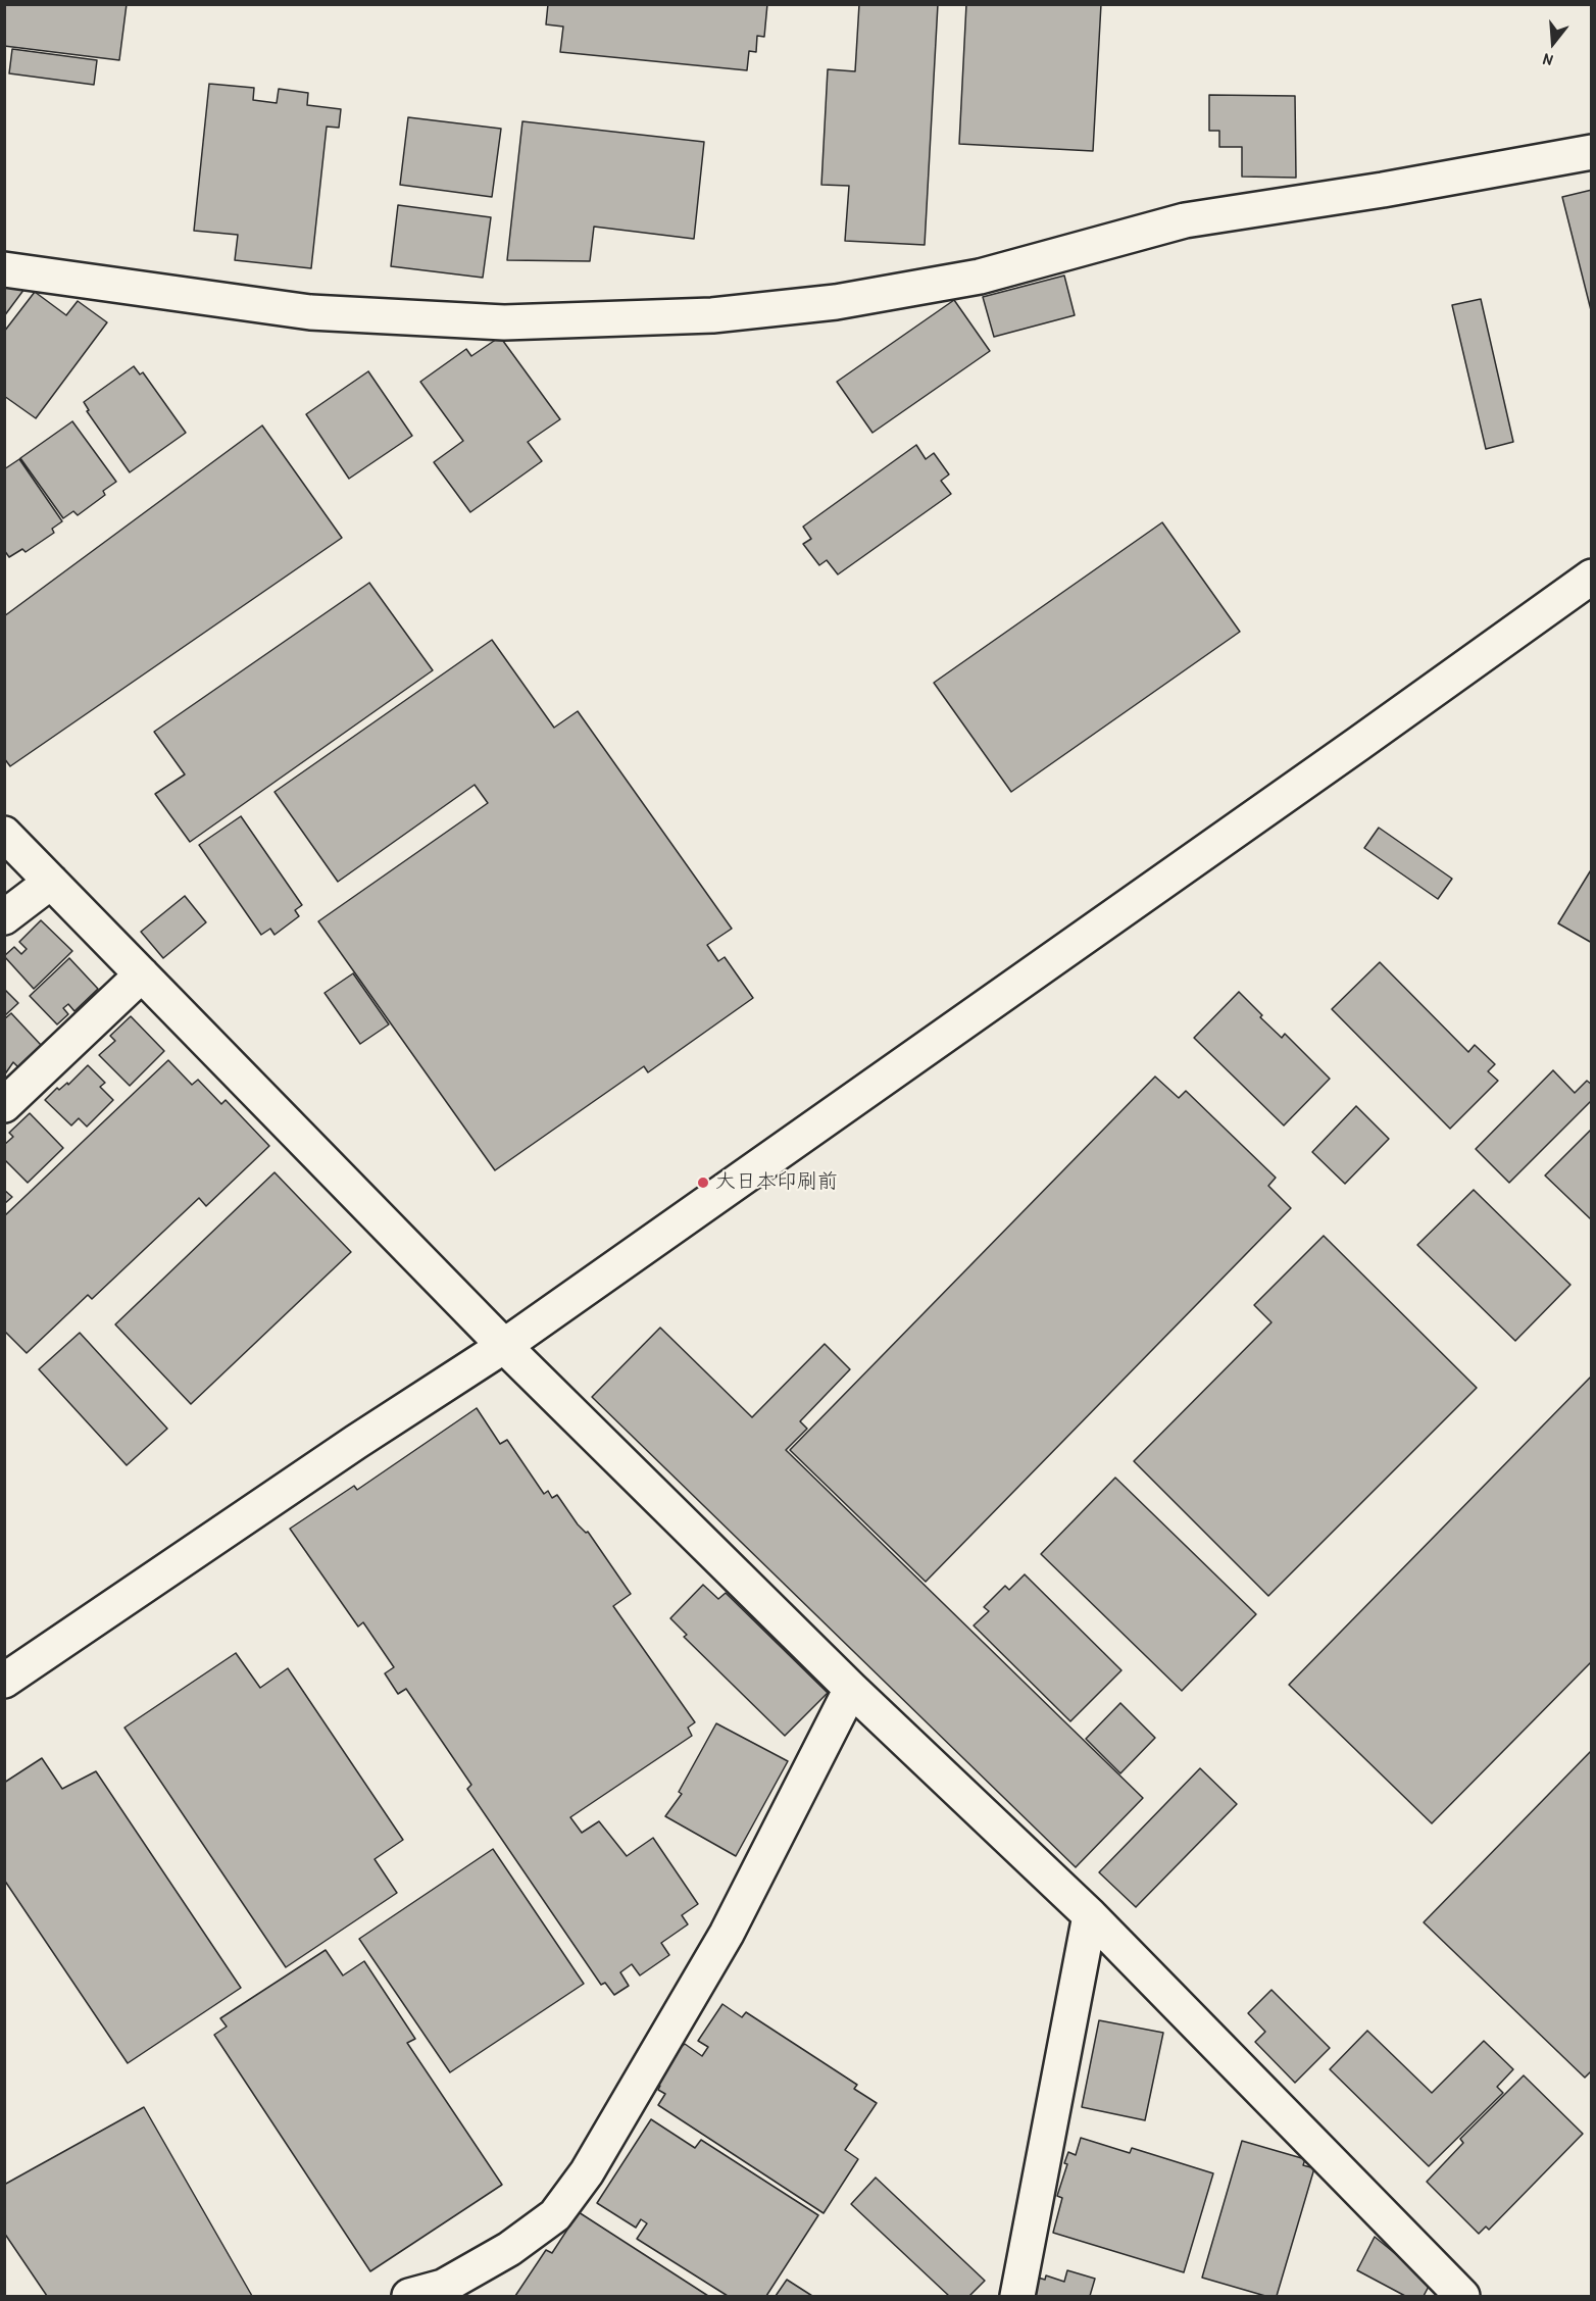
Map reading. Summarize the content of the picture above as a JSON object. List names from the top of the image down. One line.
{"places":["大日本印刷前"],"north":"bottom"}
